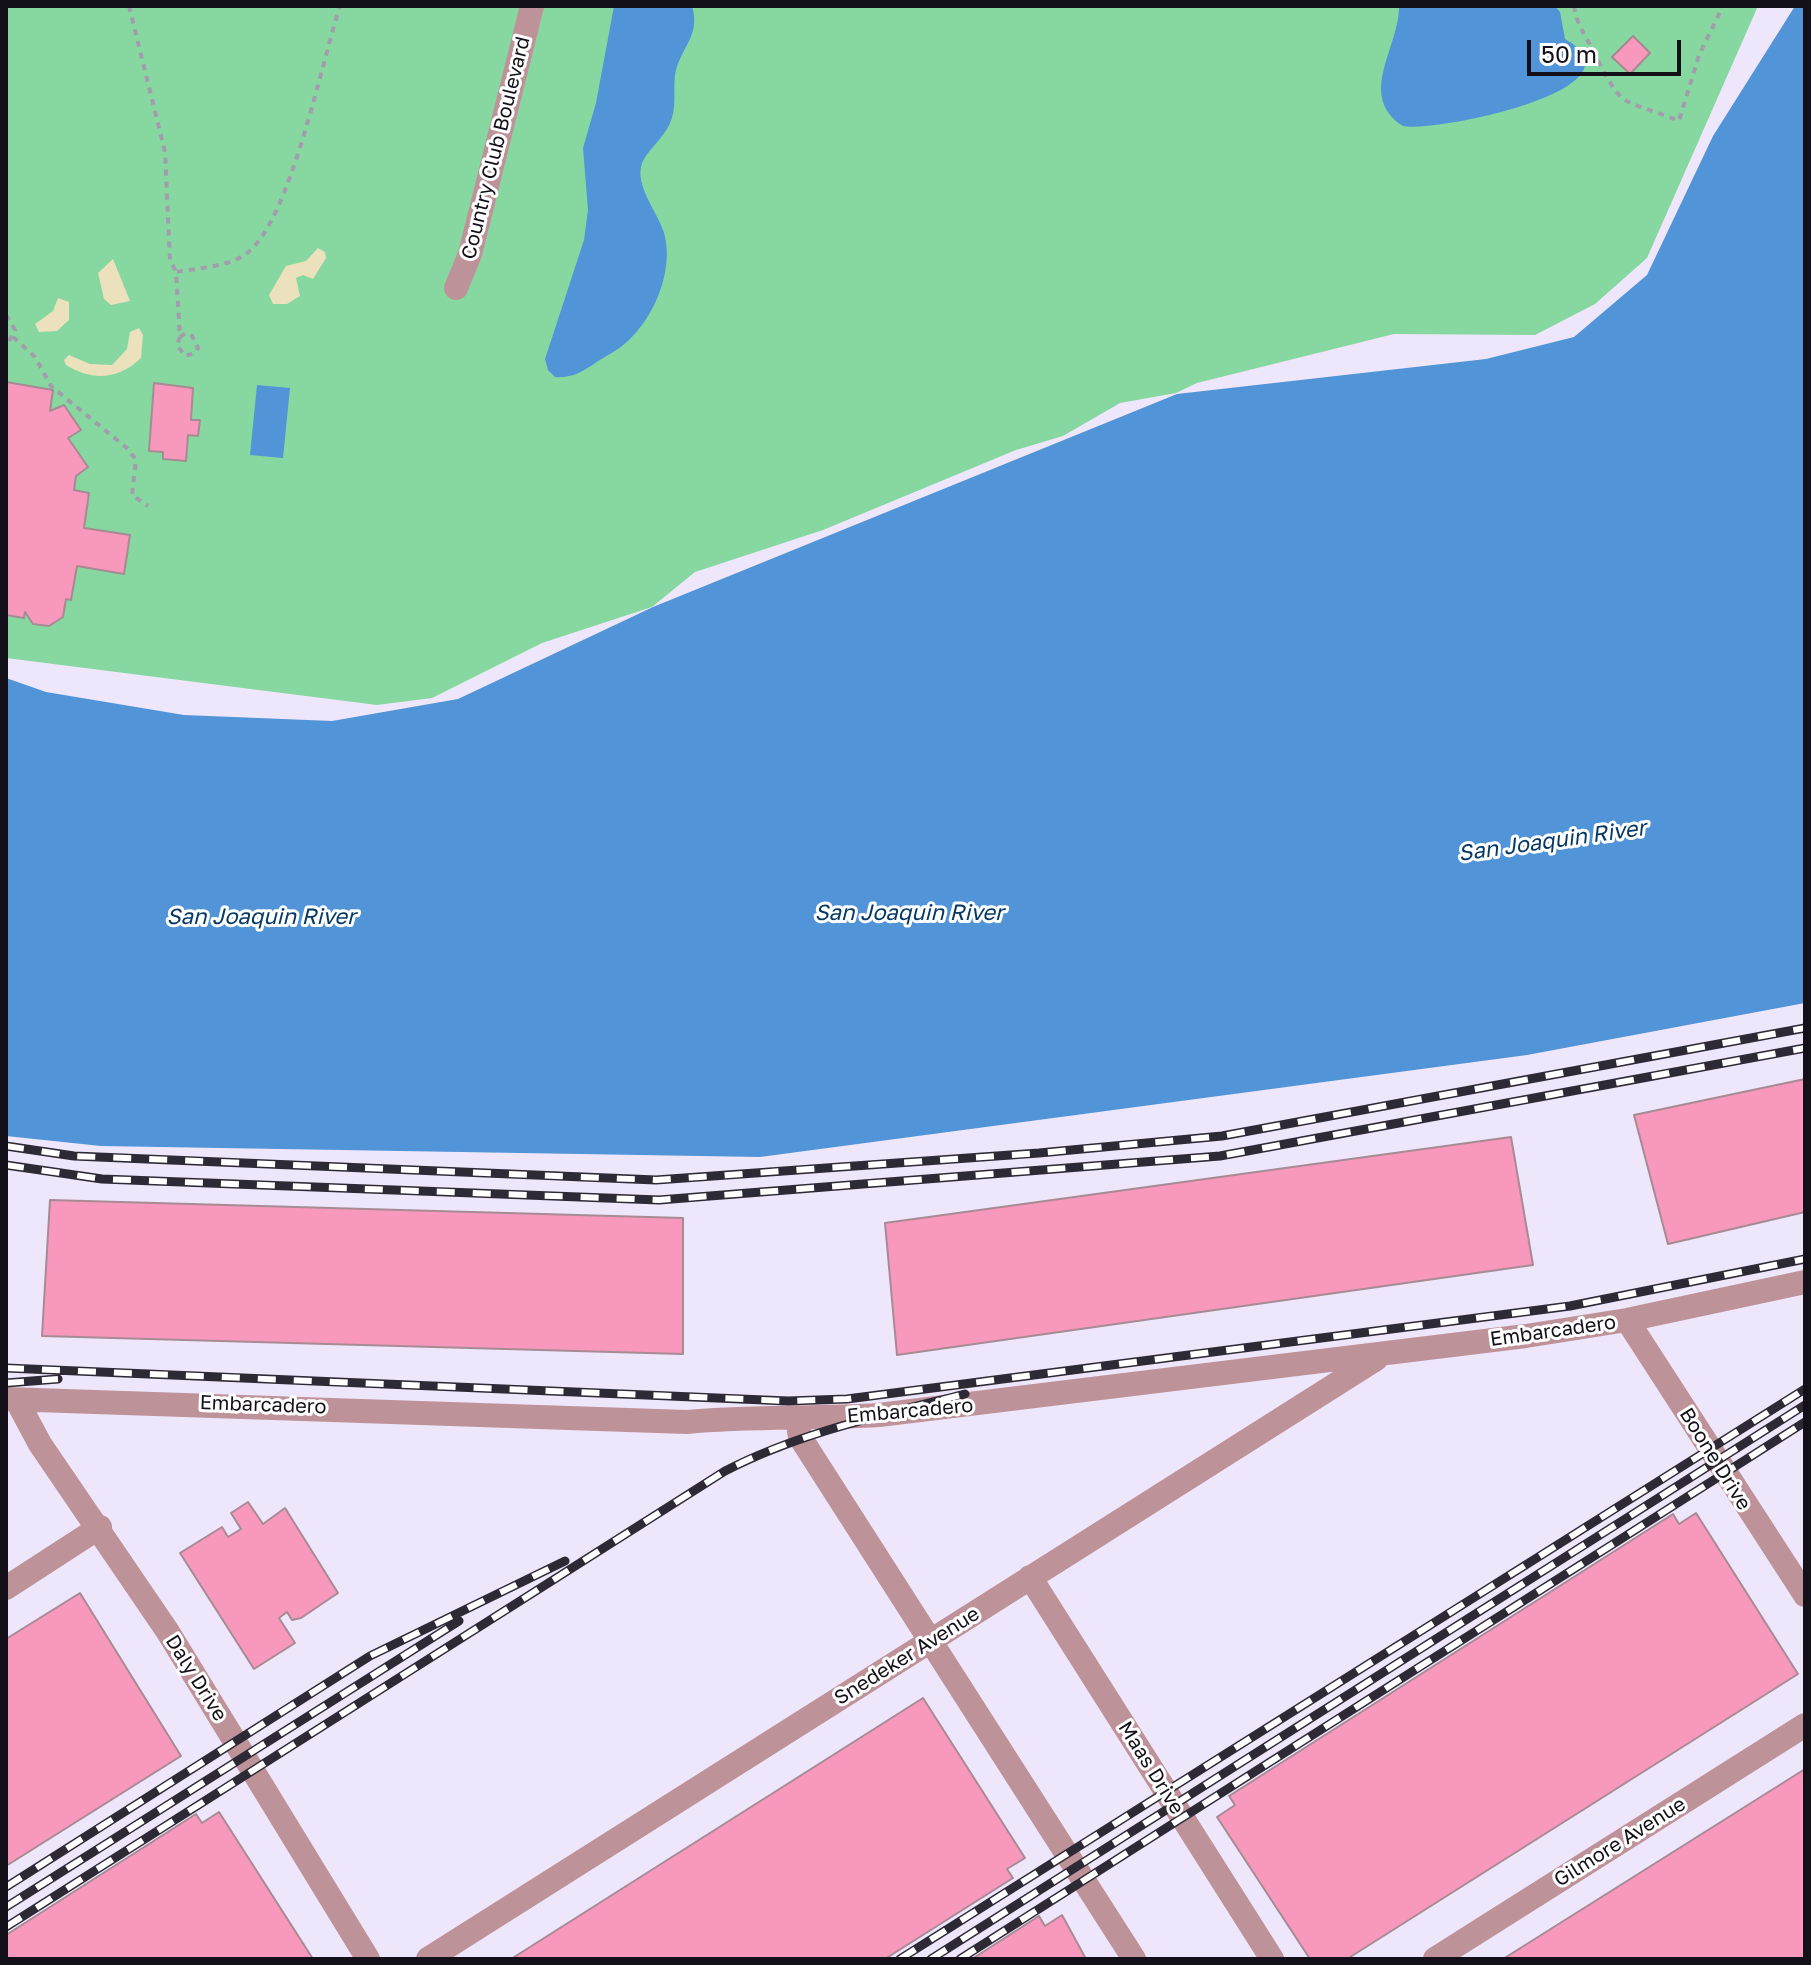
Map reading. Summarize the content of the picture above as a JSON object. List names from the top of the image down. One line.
{"streets":{"street":["Country Club Boulevard","Embarcadero","Boone Drive","Snedeker Avenue","Daly Drive","Maas Drive","Gilmore Avenue"]},"crossings":[["Embarcadero","Boone Drive"],["Embarcadero","Snedeker Avenue"],["Embarcadero","Daly Drive"],["Snedeker Avenue","Maas Drive"]],"water":["San Joaquin River"],"scale_bar":"50 m"}
